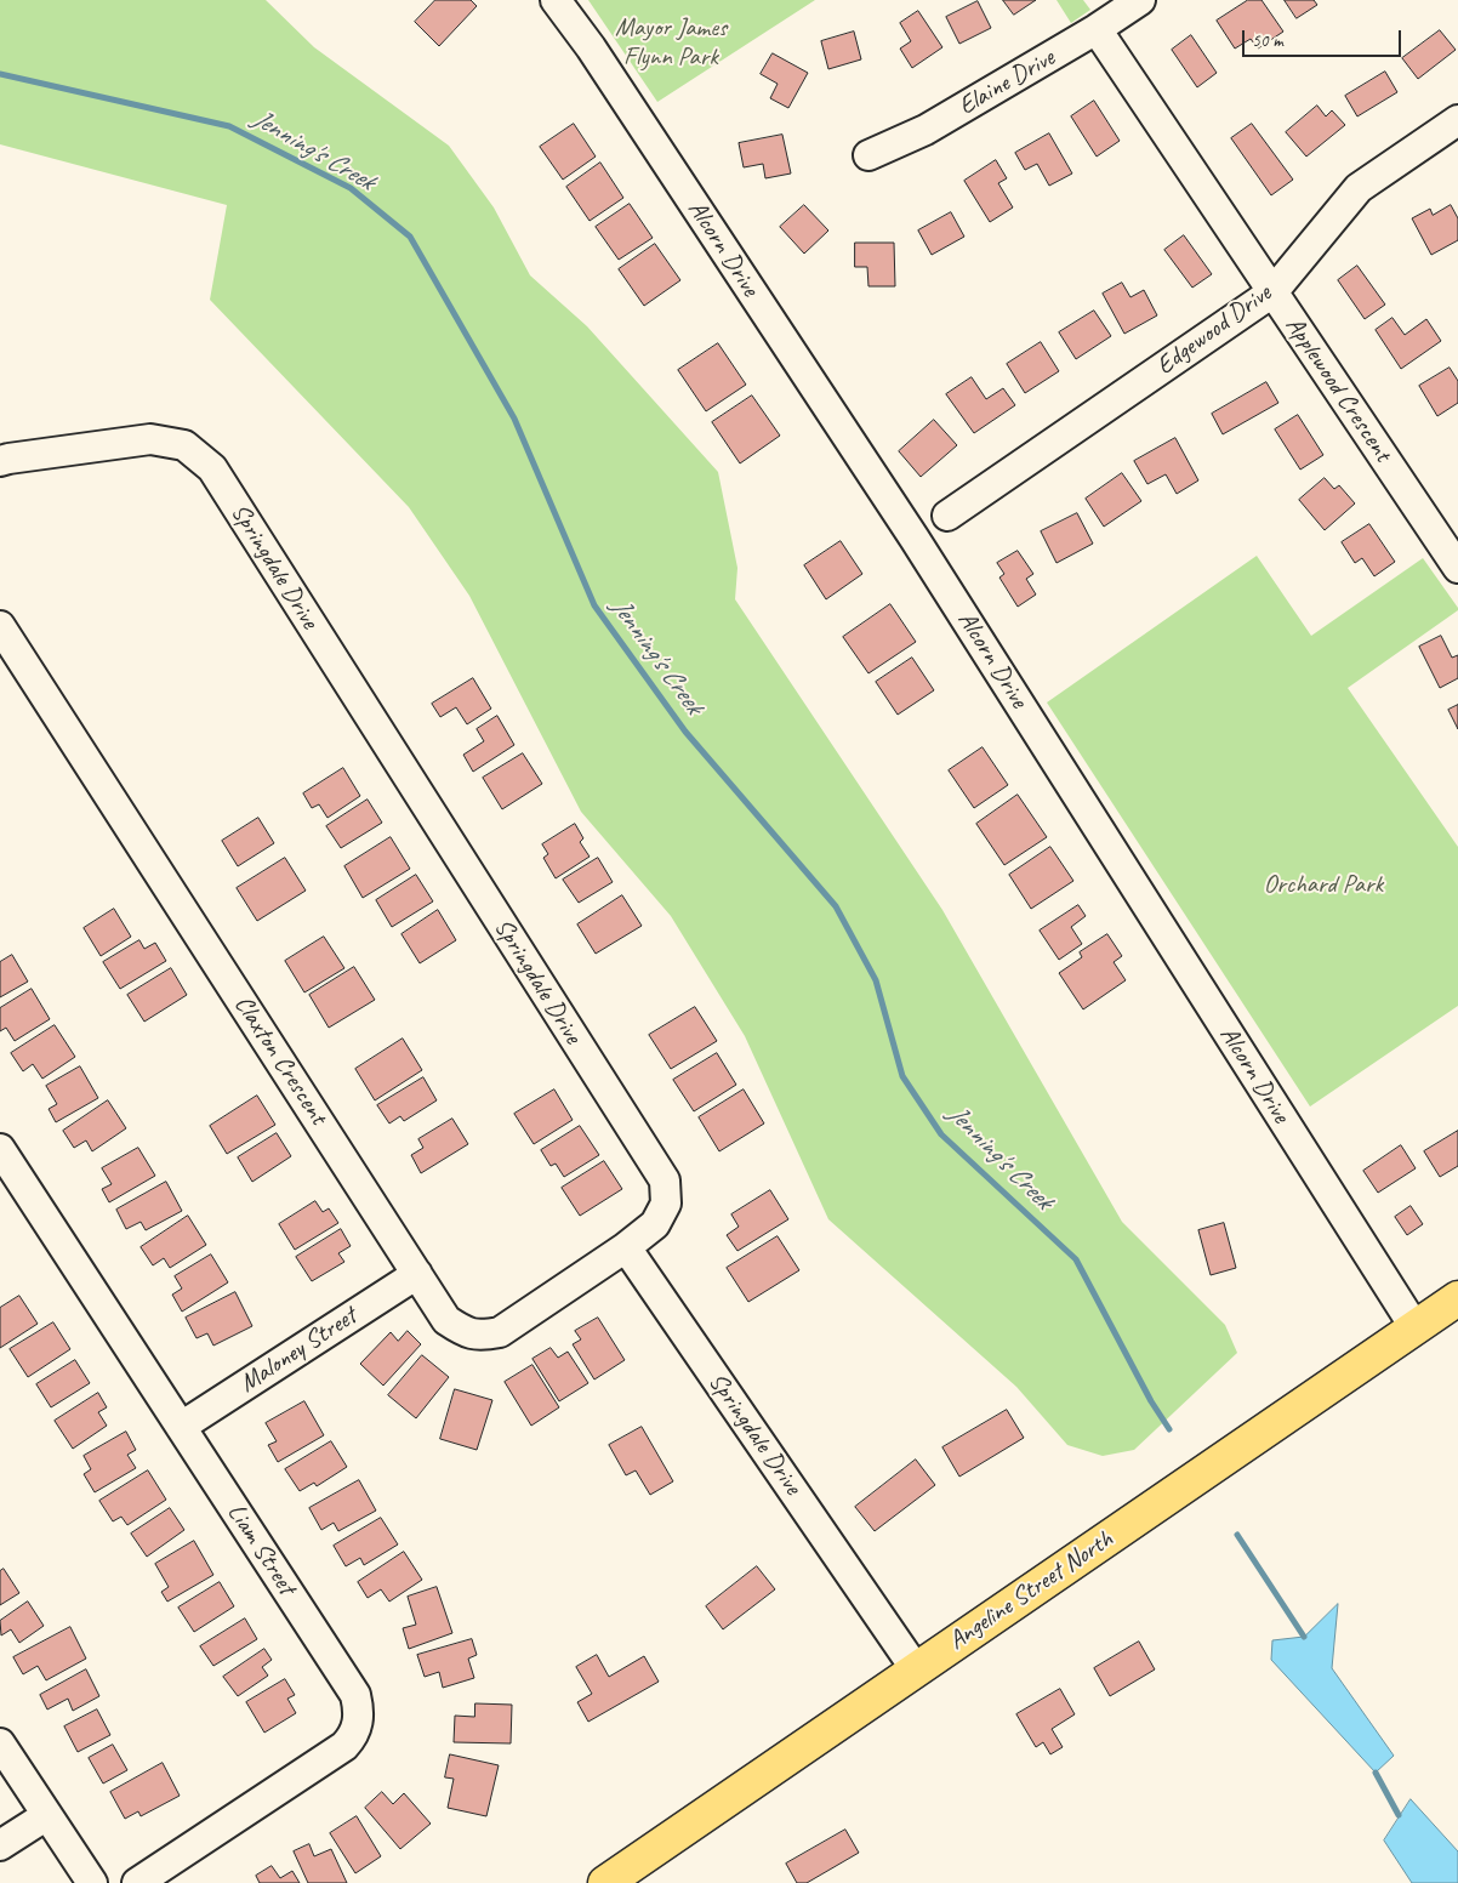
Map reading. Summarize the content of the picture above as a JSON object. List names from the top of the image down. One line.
{"streets":{"main road":["Angeline Street North"],"street":["Elaine Drive","Alcorn Drive","Edgewood Drive","Applewood Crescent","Springdale Drive","Claxton Crescent","Maloney Street","Liam Street"]},"crossings":[["Elaine Drive","Applewood Crescent"],["Alcorn Drive","Angeline Street North"],["Edgewood Drive","Applewood Crescent"],["Springdale Drive","Claxton Crescent"],["Springdale Drive","Angeline Street North"],["Claxton Crescent","Maloney Street"],["Maloney Street","Liam Street"]],"water":["Jenning's Creek"],"parks":["Mayor James Flynn Park","Orchard Park"],"scale_bar":"50 m"}
